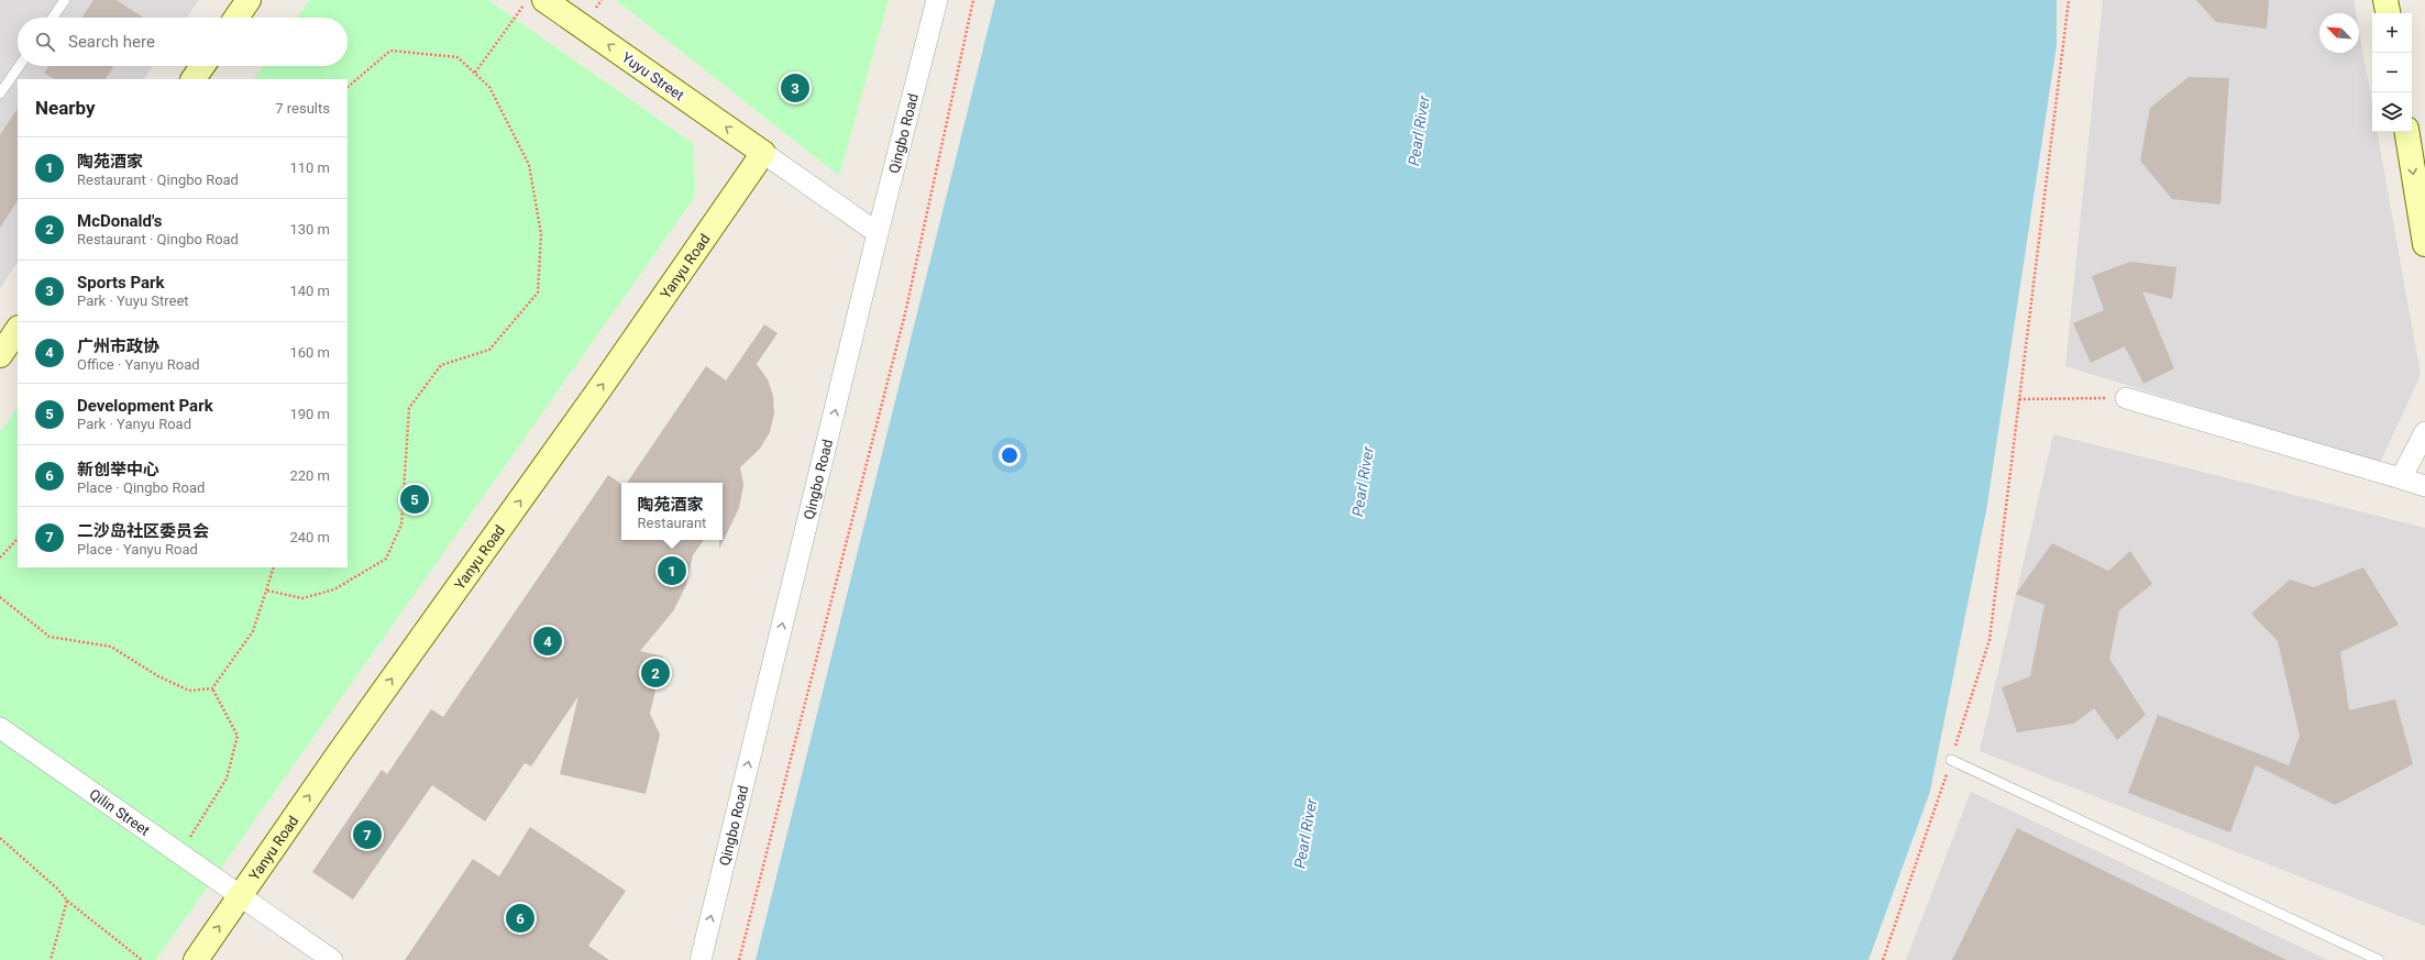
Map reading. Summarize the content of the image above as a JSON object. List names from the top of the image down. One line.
{"streets":{"main road":["Yuyu Street","Yanyu Road"],"street":["Qingbo Road","Qilin Street"]},"crossings":[["Yuyu Street","Yanyu Road"],["Yanyu Road","Qilin Street"]],"one_way":["Yuyu Street","Qingbo Road","Yanyu Road"],"water":["Pearl River"],"north":"top left","page":{"map_buttons":["+","−"],"search":"Search here","pins":["3","5","1","4","2","7","6"],"heading":["Nearby","7 results"],"list":[{"mark":"1","name":"陶苑酒家","note":"Restaurant · Qingbo Road","value":"110 m"},{"mark":"2","name":"McDonald's","note":"Restaurant · Qingbo Road","value":"130 m"},{"mark":"3","name":"Sports Park","note":"Park · Yuyu Street","value":"140 m"},{"mark":"4","name":"广州市政协","note":"Office · Yanyu Road","value":"160 m"},{"mark":"5","name":"Development Park","note":"Park · Yanyu Road","value":"190 m"},{"mark":"6","name":"新创举中心","note":"Place · Qingbo Road","value":"220 m"},{"mark":"7","name":"二沙岛社区委员会","note":"Place · Yanyu Road","value":"240 m"}],"popup":["陶苑酒家","Restaurant"]}}
